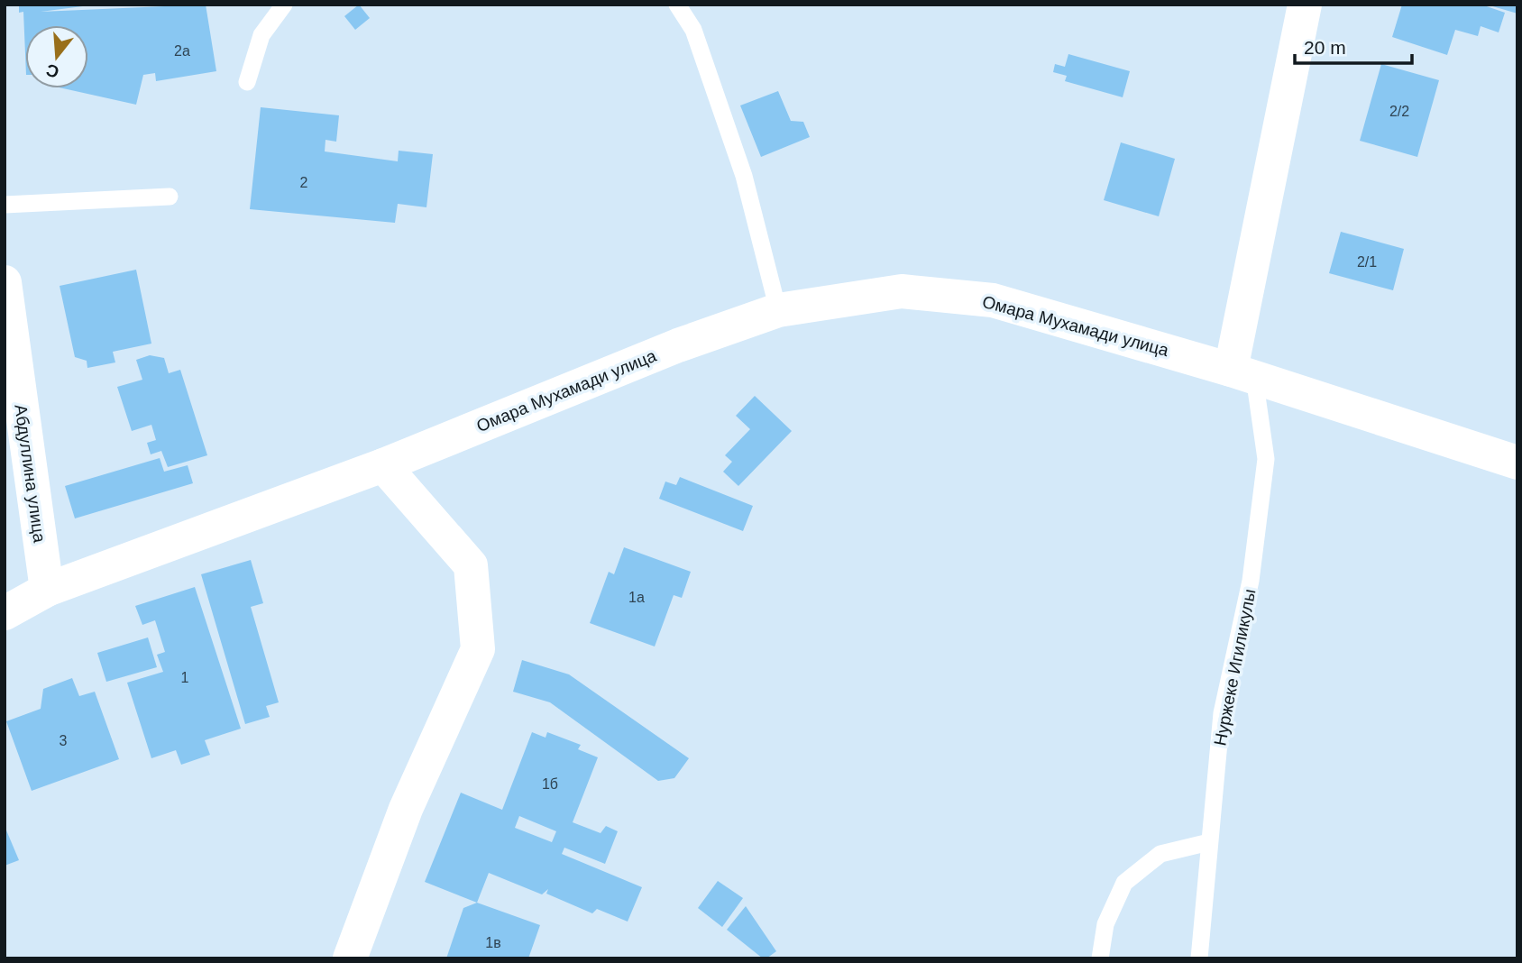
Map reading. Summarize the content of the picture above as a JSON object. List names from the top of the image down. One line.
{"streets":{"street":["Омара Мухамади улица","Абдуллина улица","Нуржеке Игиликулы"]},"crossings":[["Омара Мухамади улица","Абдуллина улица"],["Омара Мухамади улица","Нуржеке Игиликулы"]],"house_numbers":["2а","2/2","2","2/1","1а","1","3","1б","1в"],"scale_bar":"20 m","north":"bottom"}
